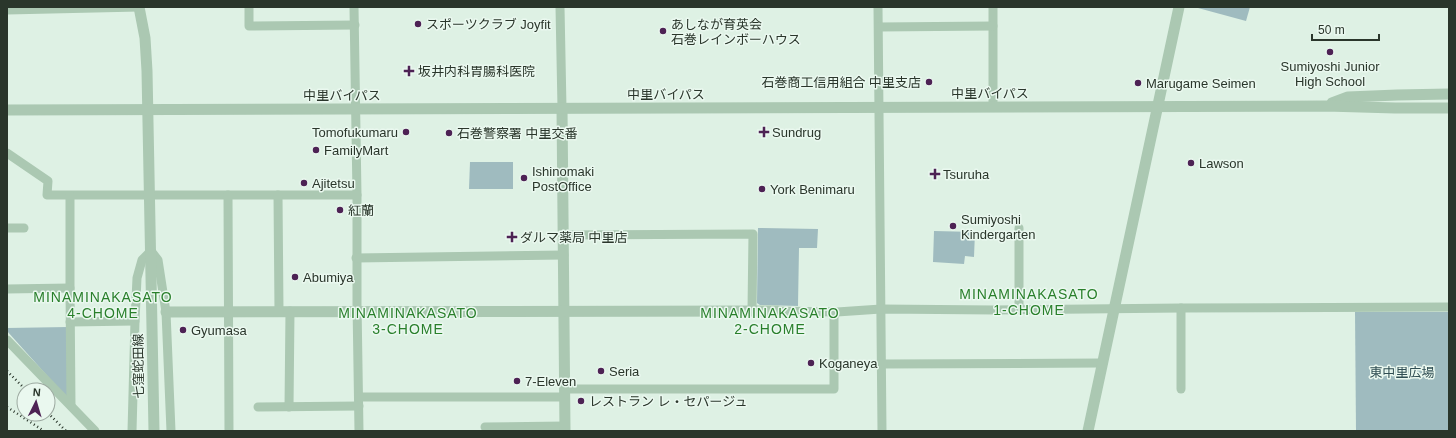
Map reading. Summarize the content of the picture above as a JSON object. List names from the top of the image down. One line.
{"streets":{"street":["中里バイパス","七窪蛇田線"]},"crossings":[["中里バイパス","七窪蛇田線"]],"districts":["MINAMINAKASATO 1-CHOME","MINAMINAKASATO 4-CHOME","MINAMINAKASATO 3-CHOME","MINAMINAKASATO 2-CHOME"],"parks":["東中里広場"],"places":{"other":["スポーツクラブ Joyfit","あしなが育英会 石巻レインボーハウス","Sumiyoshi Junior High School","石巻商工信用組合 中里支店","Marugame Seimen","Tomofukumaru","石巻警察署 中里交番","FamilyMart","Lawson","Ishinomaki PostOffice","Ajitetsu","York Benimaru","紅蘭","Sumiyoshi Kindergarten","Abumiya","Gyumasa","Koganeya","Seria","7-Eleven","レストラン レ・セパージュ"],"health":["坂井内科胃腸科医院","Sundrug","Tsuruha","ダルマ薬局 中里店"]},"scale_bar":"50 m","north":"top"}
